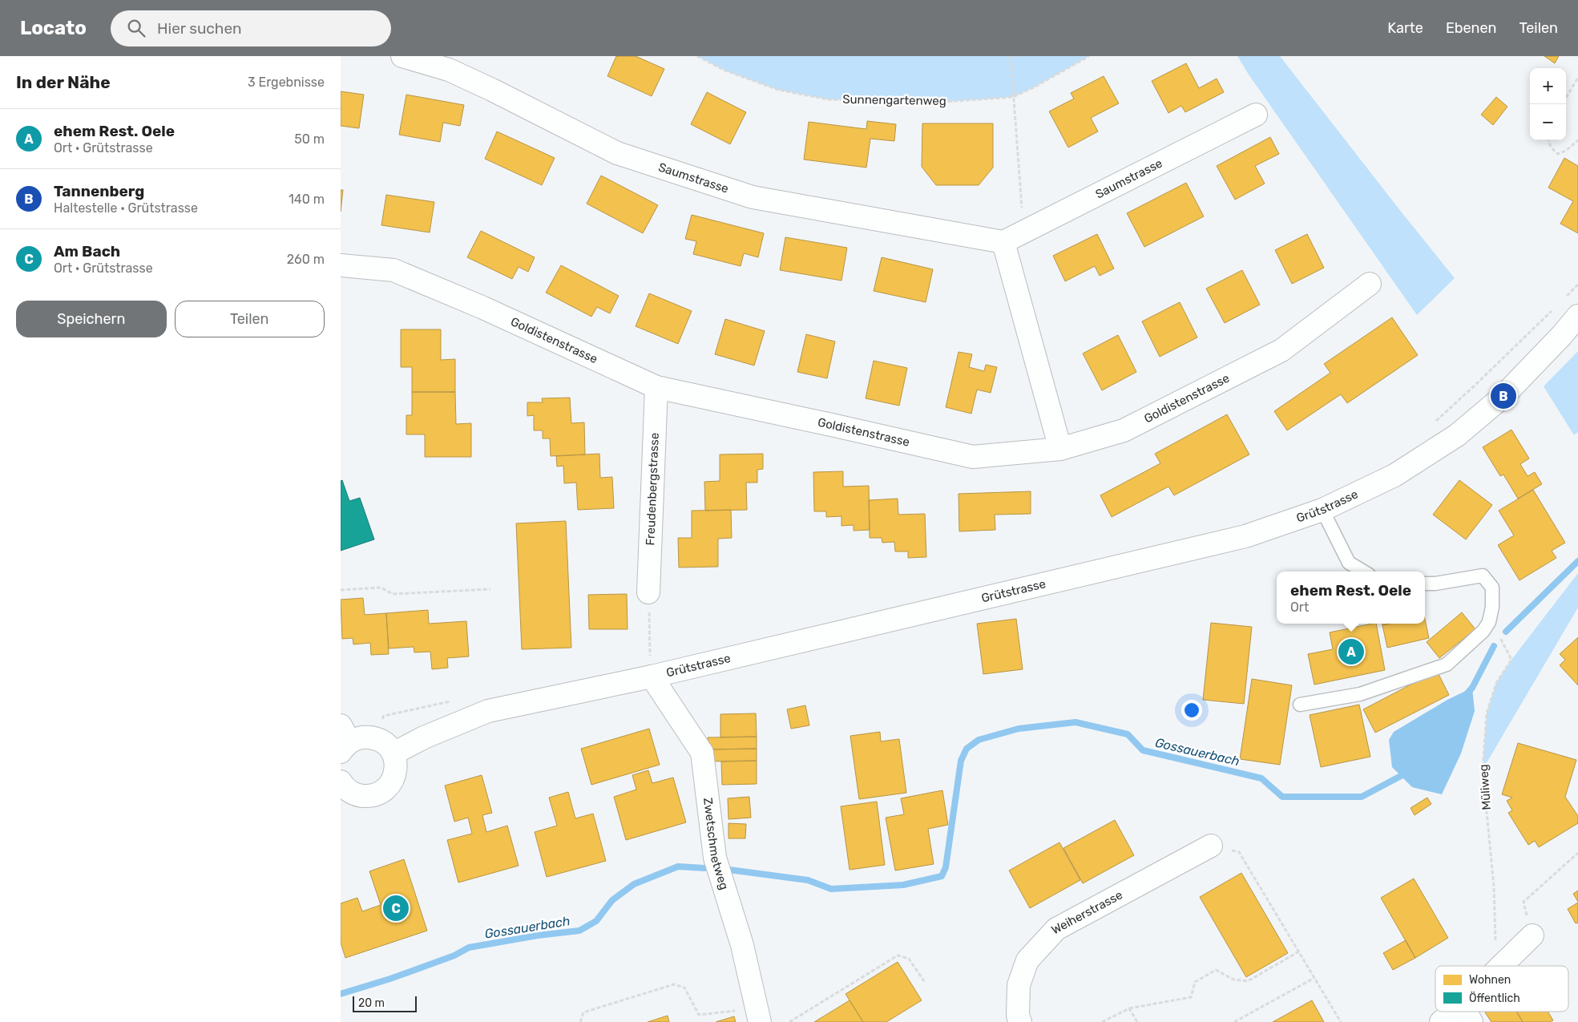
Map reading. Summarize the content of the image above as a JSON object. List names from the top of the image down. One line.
{"streets":{"street":["Saumstrasse","Goldistenstrasse","Freudenbergstrasse","Grütstrasse","Zwetschmetweg","Weiherstrasse"],"path":["Sunnengartenweg","Müliweg"]},"crossings":[["Goldistenstrasse","Freudenbergstrasse"],["Grütstrasse","Zwetschmetweg"]],"water":["Gossauerbach"],"legend":["Wohnen","Öffentlich"],"scale_bar":"20 m","page":{"header":"Locato","search":"Hier suchen","nav":["Karte","Ebenen","Teilen"],"heading":["In der Nähe","3 Ergebnisse"],"map_buttons":["+","−"],"list":[{"mark":"A","name":"ehem Rest. Oele","note":"Ort · Grütstrasse","value":"50 m"},{"mark":"B","name":"Tannenberg","note":"Haltestelle · Grütstrasse","value":"140 m"},{"mark":"C","name":"Am Bach","note":"Ort · Grütstrasse","value":"260 m"}],"buttons":["Speichern","Teilen"],"pins":["B","A","C"],"popup":["ehem Rest. Oele","Ort"],"scale":"20 m"}}
